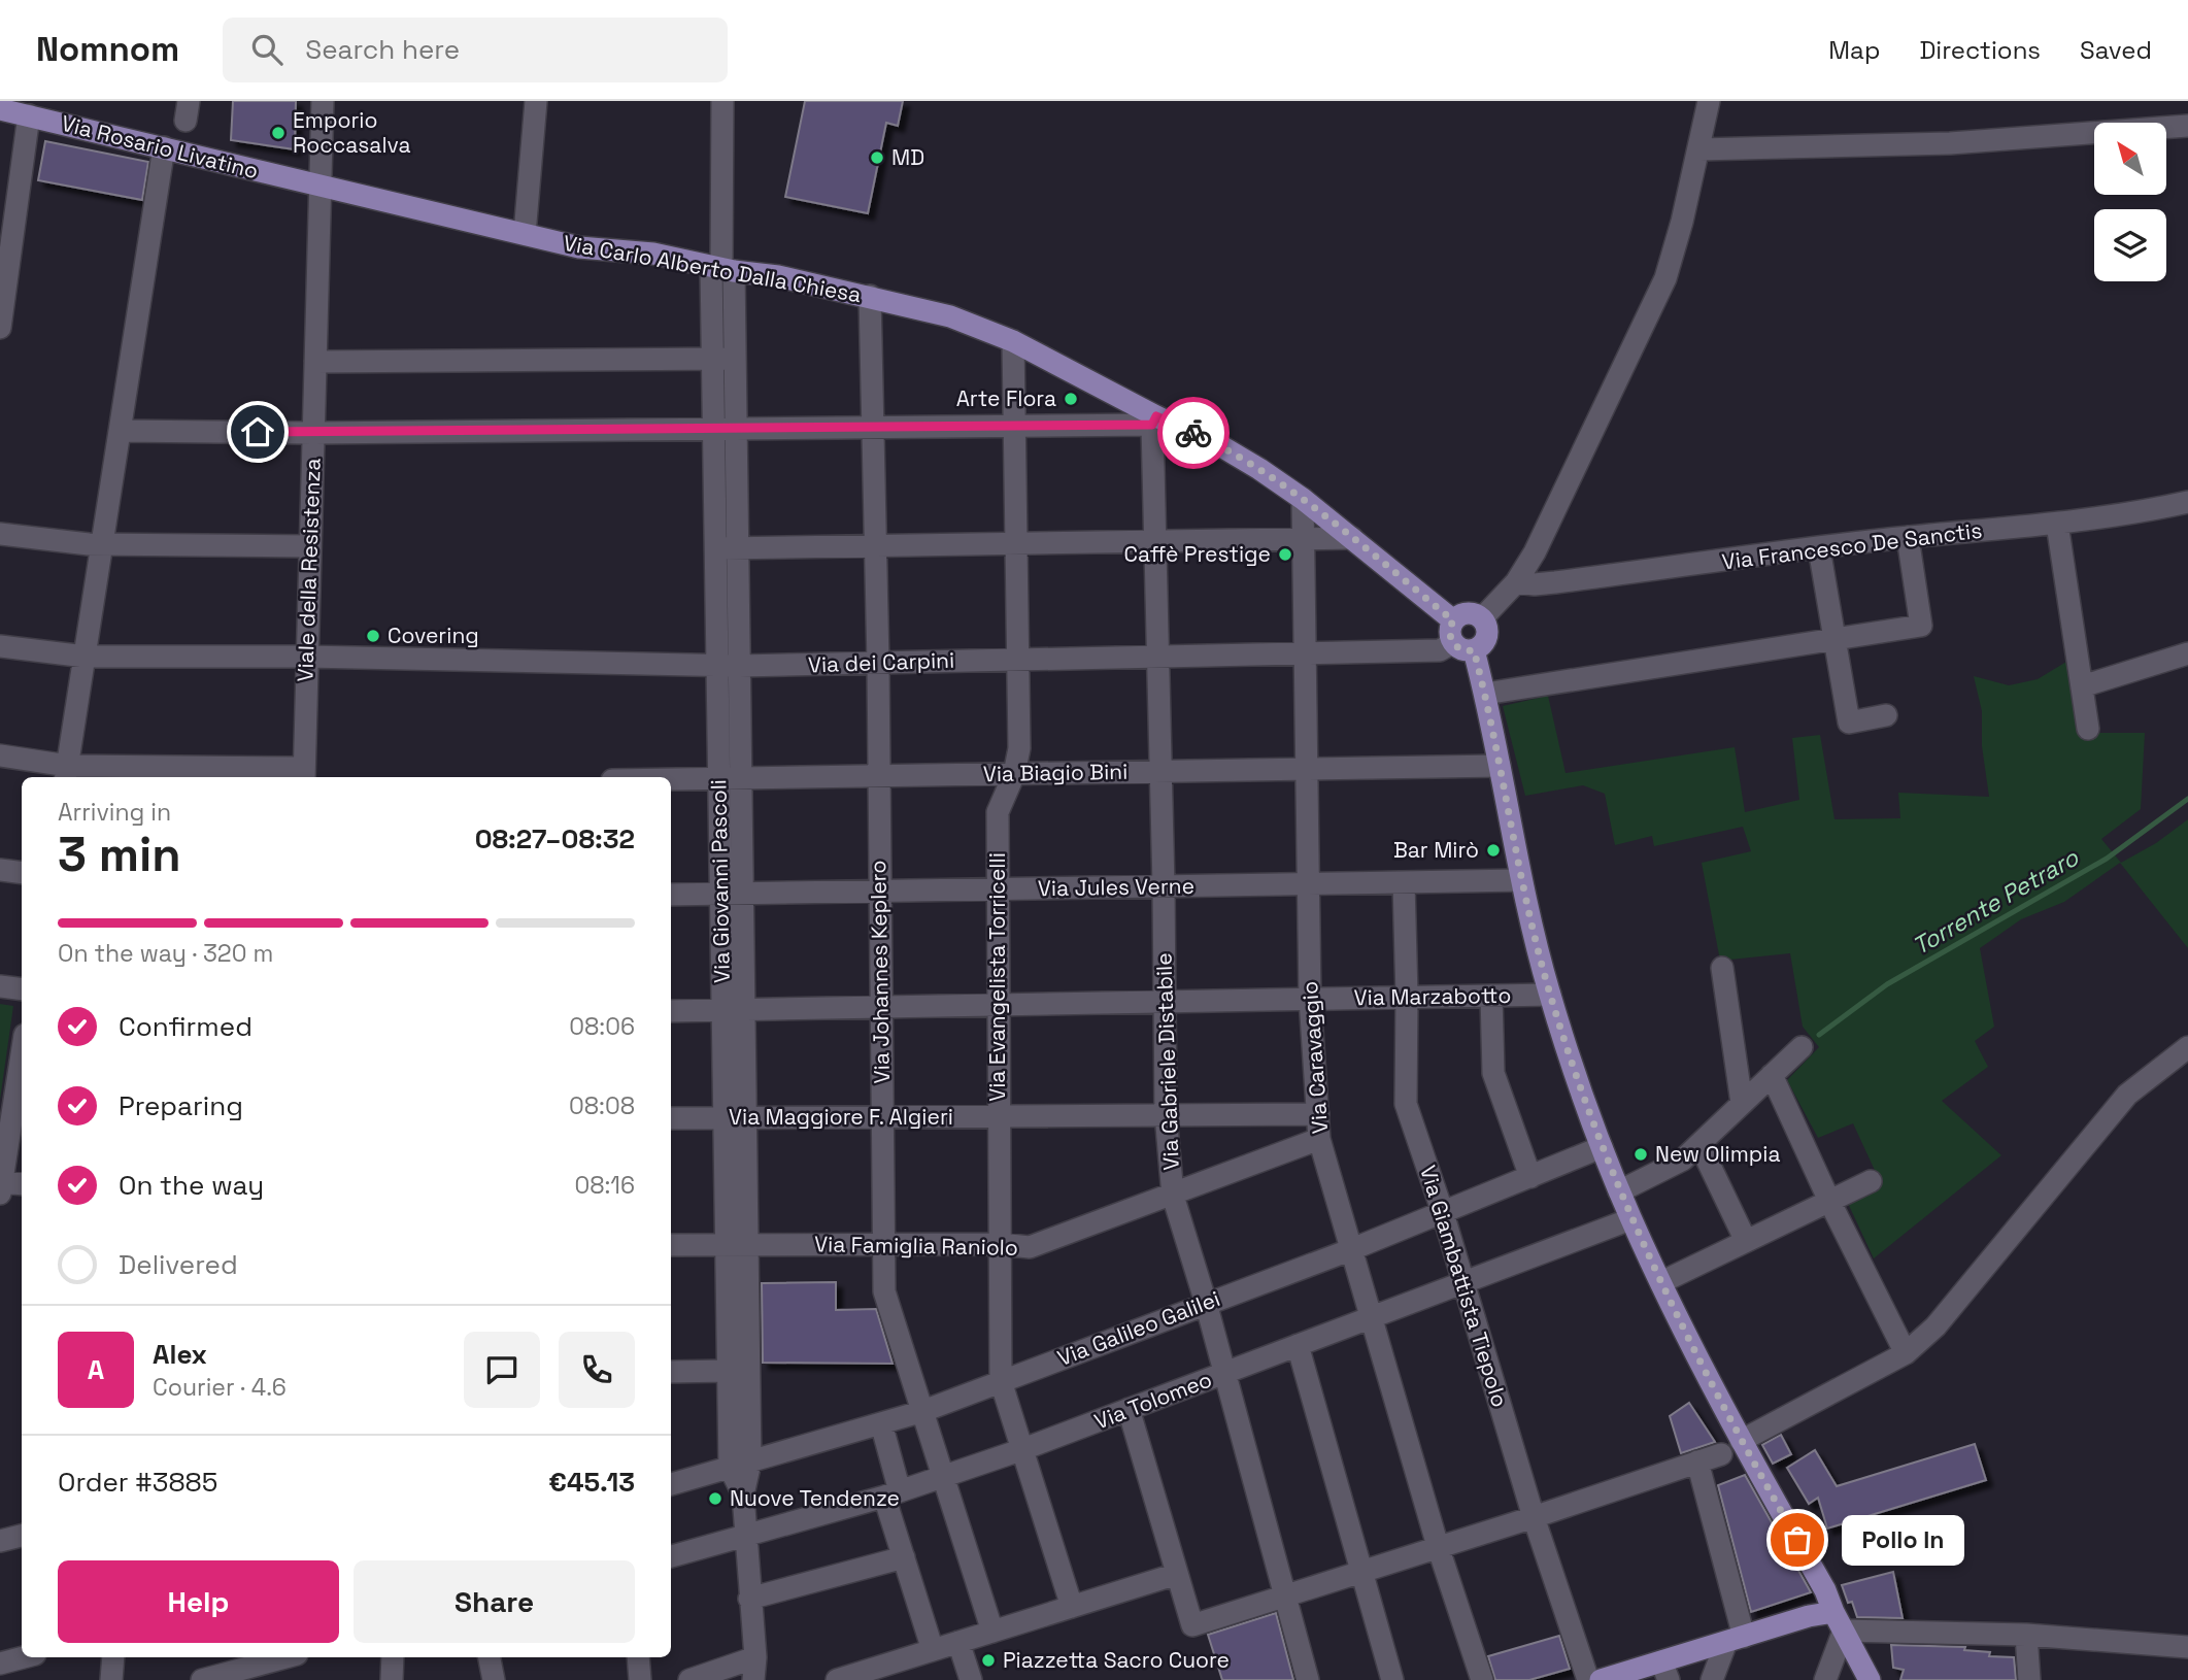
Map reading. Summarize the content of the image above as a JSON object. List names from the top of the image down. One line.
{"streets":{"main road":["Via Rosario Livatino","Via Carlo Alberto Dalla Chiesa"],"street":["Via Francesco De Sanctis","Viale della Resistenza","Via dei Carpini","Via Biagio Bini","Via Giovanni Pascoli","Via Jules Verne","Via Johannes Keplero","Via Evangelista Torricelli","Via Marzabotto","Via Caravaggio","Via Gabriele Distabile","Via Maggiore F. Algieri","Via Famiglia Raniolo","Via Giambattista Tiepolo","Via Galileo Galilei","Via Tolomeo"]},"crossings":[["Via Rosario Livatino","Via Carlo Alberto Dalla Chiesa"],["Via Rosario Livatino","Viale della Resistenza"],["Via Carlo Alberto Dalla Chiesa","Viale della Resistenza"],["Via Carlo Alberto Dalla Chiesa","Via dei Carpini"],["Via Carlo Alberto Dalla Chiesa","Via Giovanni Pascoli"],["Via Carlo Alberto Dalla Chiesa","Via Johannes Keplero"],["Via Carlo Alberto Dalla Chiesa","Via Evangelista Torricelli"],["Via Carlo Alberto Dalla Chiesa","Via Caravaggio"],["Via Carlo Alberto Dalla Chiesa","Via Gabriele Distabile"],["Viale della Resistenza","Via dei Carpini"],["Via dei Carpini","Via Giovanni Pascoli"],["Via dei Carpini","Via Johannes Keplero"],["Via dei Carpini","Via Evangelista Torricelli"],["Via dei Carpini","Via Caravaggio"],["Via dei Carpini","Via Gabriele Distabile"],["Via Biagio Bini","Via Giovanni Pascoli"],["Via Biagio Bini","Via Johannes Keplero"],["Via Biagio Bini","Via Evangelista Torricelli"],["Via Biagio Bini","Via Caravaggio"],["Via Biagio Bini","Via Gabriele Distabile"],["Via Giovanni Pascoli","Via Jules Verne"],["Via Giovanni Pascoli","Via Marzabotto"],["Via Giovanni Pascoli","Via Maggiore F. Algieri"],["Via Giovanni Pascoli","Via Famiglia Raniolo"],["Via Giovanni Pascoli","Via Galileo Galilei"],["Via Giovanni Pascoli","Via Tolomeo"],["Via Jules Verne","Via Johannes Keplero"],["Via Jules Verne","Via Evangelista Torricelli"],["Via Jules Verne","Via Caravaggio"],["Via Jules Verne","Via Gabriele Distabile"],["Via Jules Verne","Via Giambattista Tiepolo"],["Via Johannes Keplero","Via Marzabotto"],["Via Johannes Keplero","Via Maggiore F. Algieri"],["Via Johannes Keplero","Via Famiglia Raniolo"],["Via Johannes Keplero","Via Galileo Galilei"],["Via Johannes Keplero","Via Tolomeo"],["Via Evangelista Torricelli","Via Marzabotto"],["Via Evangelista Torricelli","Via Maggiore F. Algieri"],["Via Evangelista Torricelli","Via Famiglia Raniolo"],["Via Evangelista Torricelli","Via Galileo Galilei"],["Via Evangelista Torricelli","Via Tolomeo"],["Via Marzabotto","Via Caravaggio"],["Via Marzabotto","Via Gabriele Distabile"],["Via Marzabotto","Via Giambattista Tiepolo"],["Via Caravaggio","Via Maggiore F. Algieri"],["Via Caravaggio","Via Famiglia Raniolo"],["Via Caravaggio","Via Galileo Galilei"],["Via Caravaggio","Via Tolomeo"],["Via Gabriele Distabile","Via Maggiore F. Algieri"],["Via Gabriele Distabile","Via Famiglia Raniolo"],["Via Gabriele Distabile","Via Galileo Galilei"],["Via Gabriele Distabile","Via Tolomeo"],["Via Giambattista Tiepolo","Via Galileo Galilei"],["Via Giambattista Tiepolo","Via Tolomeo"]],"water":["Torrente Petraro"],"places":["Emporio Roccasalva","MD","Arte Flora","Caffè Prestige","Covering","Bar Mirò","New Olimpia","Nuove Tendenze","Pollo In","Piazzetta Sacro Cuore"],"north":"top left","page":{"header":"Nomnom","search":"Search here","nav":["Map","Directions","Saved"],"heading":["3 min","Arriving in","08:27–08:32"],"panel":["Alex","Courier · 4.6","Order #3885","€45.13"],"bar":"On the way · 320 m","list":[["Confirmed","08:06"],["Preparing","08:08"],["On the way","08:16"],"Delivered"],"round":"A","bubble":"Pollo In","buttons":["Help","Share"]}}
